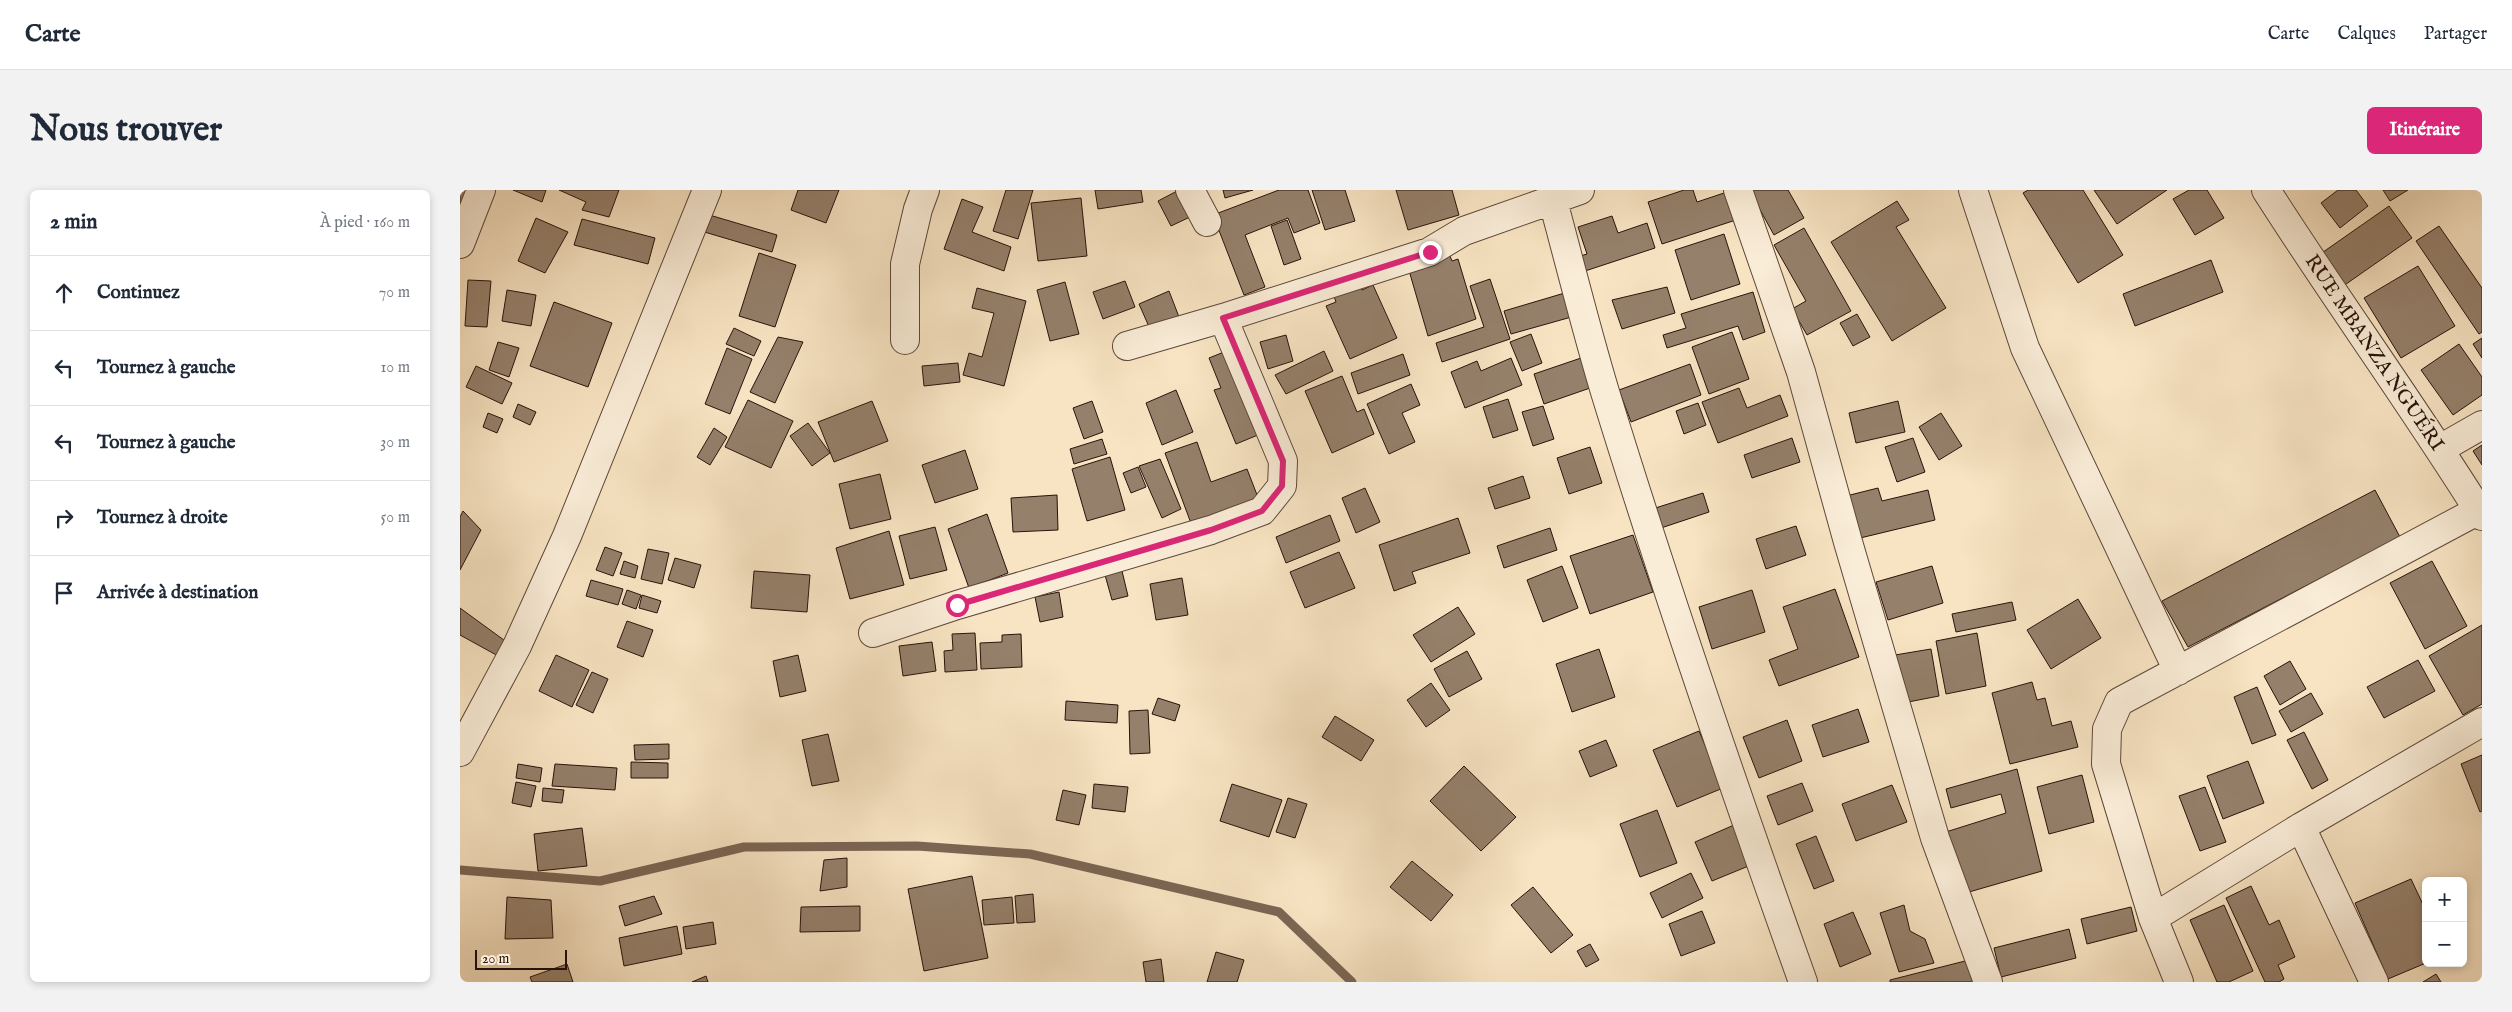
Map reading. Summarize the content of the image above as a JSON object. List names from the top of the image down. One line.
{"streets":{"street":["RUE MBANZA NGUÉRI"]},"scale_bar":"20 m","page":{"header":"Carte","nav":["Carte","Calques","Partager"],"buttons":"Itinéraire","title":"Nous trouver","heading":["2 min","À pied · 160 m"],"list":[["Continuez","70 m"],["Tournez à gauche","10 m"],["Tournez à gauche","30 m"],["Tournez à droite","50 m"],"Arrivée à destination"],"map_buttons":["+","−"],"scale":"20 m"}}
